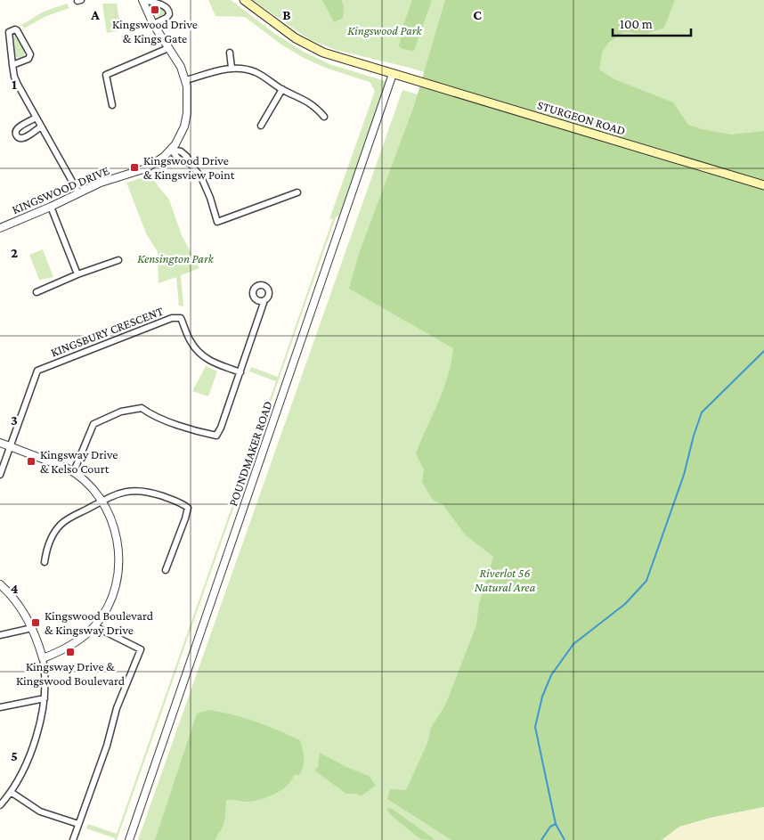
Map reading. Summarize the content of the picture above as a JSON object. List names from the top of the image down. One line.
{"streets":{"main road":["STURGEON ROAD"],"street":["KINGSWOOD DRIVE","KINGSBURY CRESCENT","POUNDMAKER ROAD"]},"crossings":[["STURGEON ROAD","POUNDMAKER ROAD"]],"parks":["Kingswood Park","Kensington Park","Riverlot 56 Natural Area"],"places":{"transit":["Kingswood Drive & Kings Gate","Kingswood Drive & Kingsview Point","Kingsway Drive & Kelso Court","Kingswood Boulevard & Kingsway Drive","Kingsway Drive & Kingswood Boulevard"]},"scale_bar":"100 m","grid":{"columns":["A","B","C"],"rows":["1","2","3","4","5"]}}
